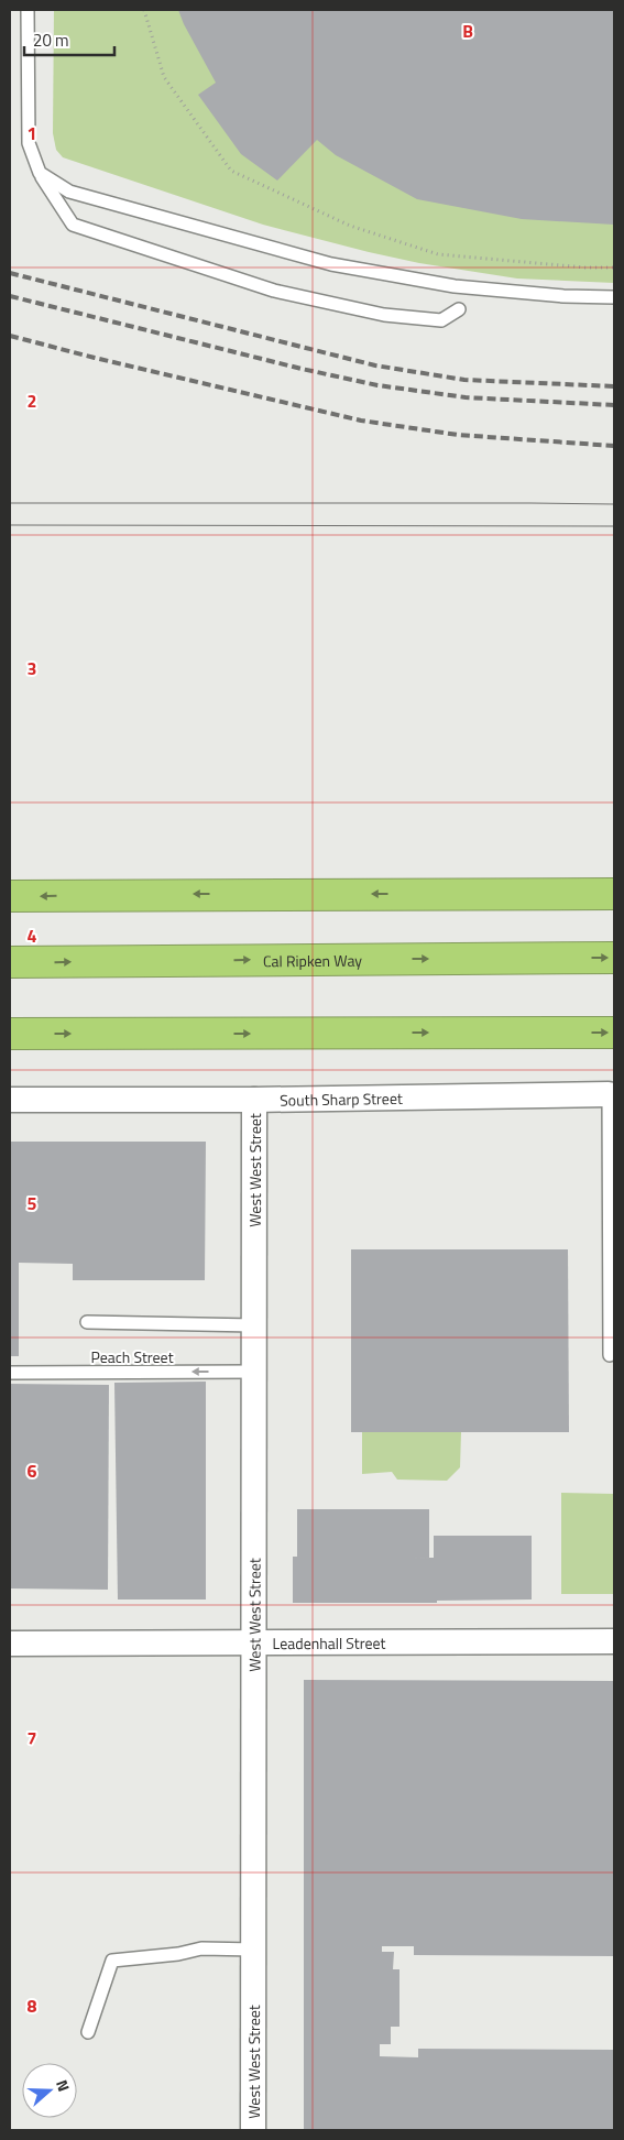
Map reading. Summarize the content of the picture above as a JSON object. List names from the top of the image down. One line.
{"streets":{"highway":["Cal Ripken Way"],"street":["South Sharp Street","West West Street","Leadenhall Street"],"lane":["Peach Street"]},"crossings":[["South Sharp Street","West West Street"],["West West Street","Peach Street"],["West West Street","Leadenhall Street"]],"scale_bar":"20 m","north":"right","grid":{"columns":["B"],"rows":["1","2","3","4","5","6","7","8"]}}
